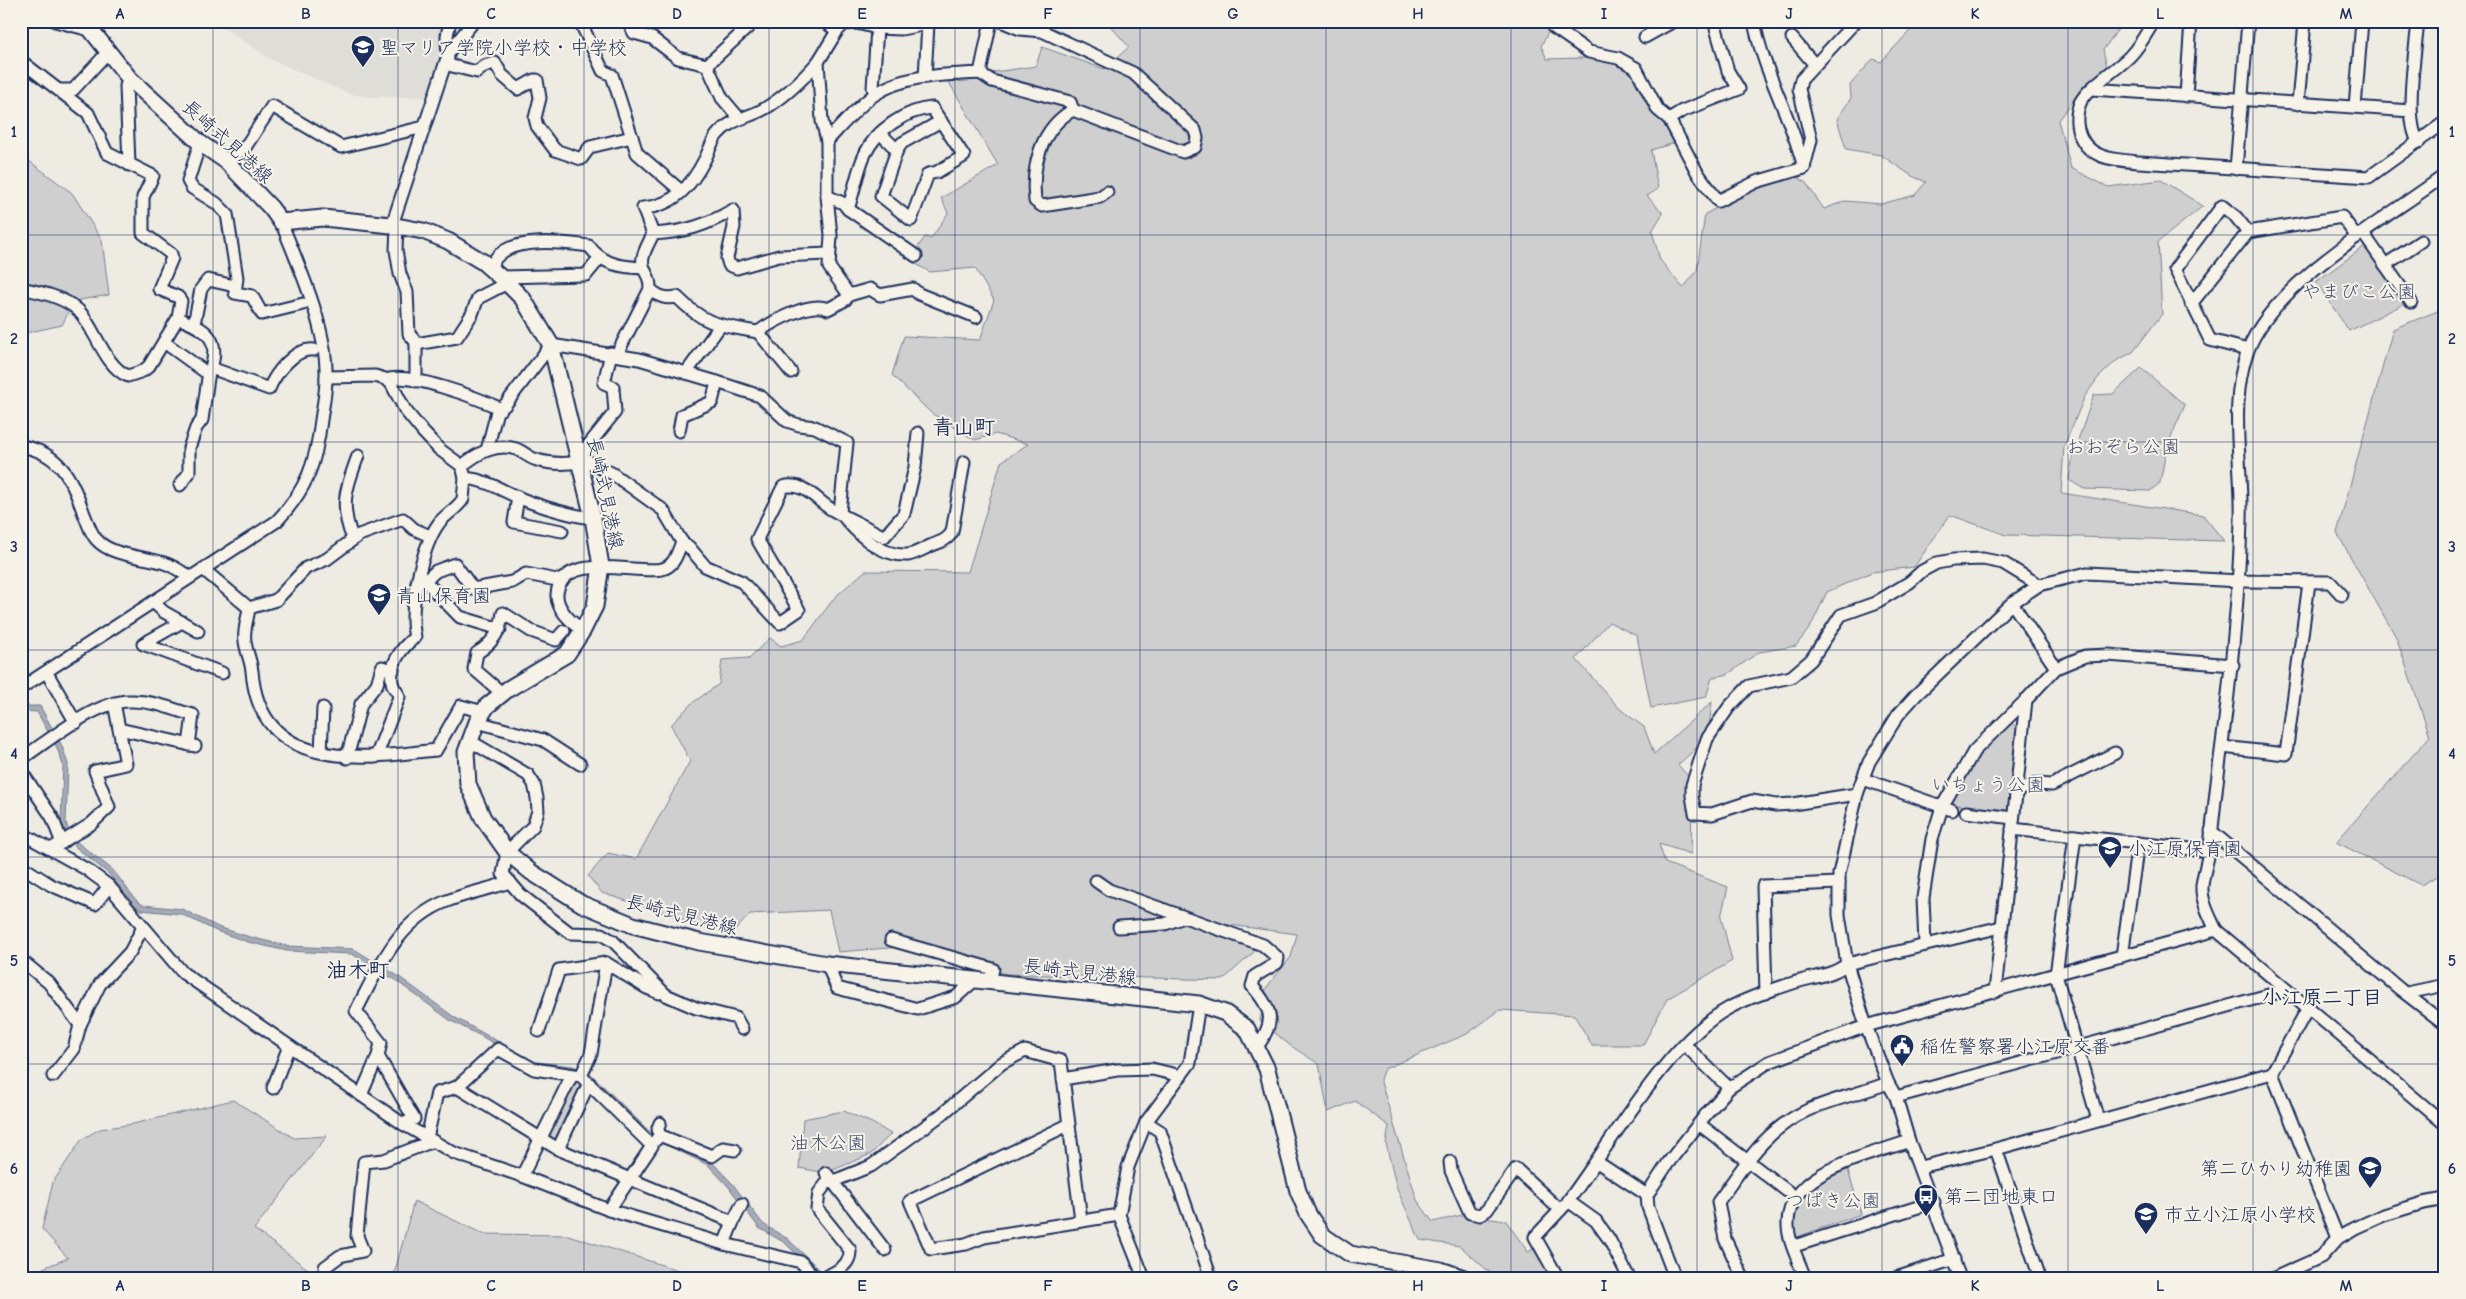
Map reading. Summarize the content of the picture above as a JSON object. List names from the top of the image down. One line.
{"streets":{"main road":["長崎式見港線"]},"districts":["青山町","油木町","小江原二丁目"],"parks":["やまびこ公園","おおぞら公園","いちょう公園","油木公園","つばき公園"],"places":{"school or university":["聖マリア学院小学校・中学校","青山保育園","小江原保育園","第二ひかり幼稚園","市立小江原小学校"],"public building":["稲佐警察署小江原交番"],"bus stop":["第二団地東口"]},"grid":{"columns":["A","B","C","D","E","F","G","H","I","J","K","L","M"],"rows":["1","2","3","4","5","6"]}}
